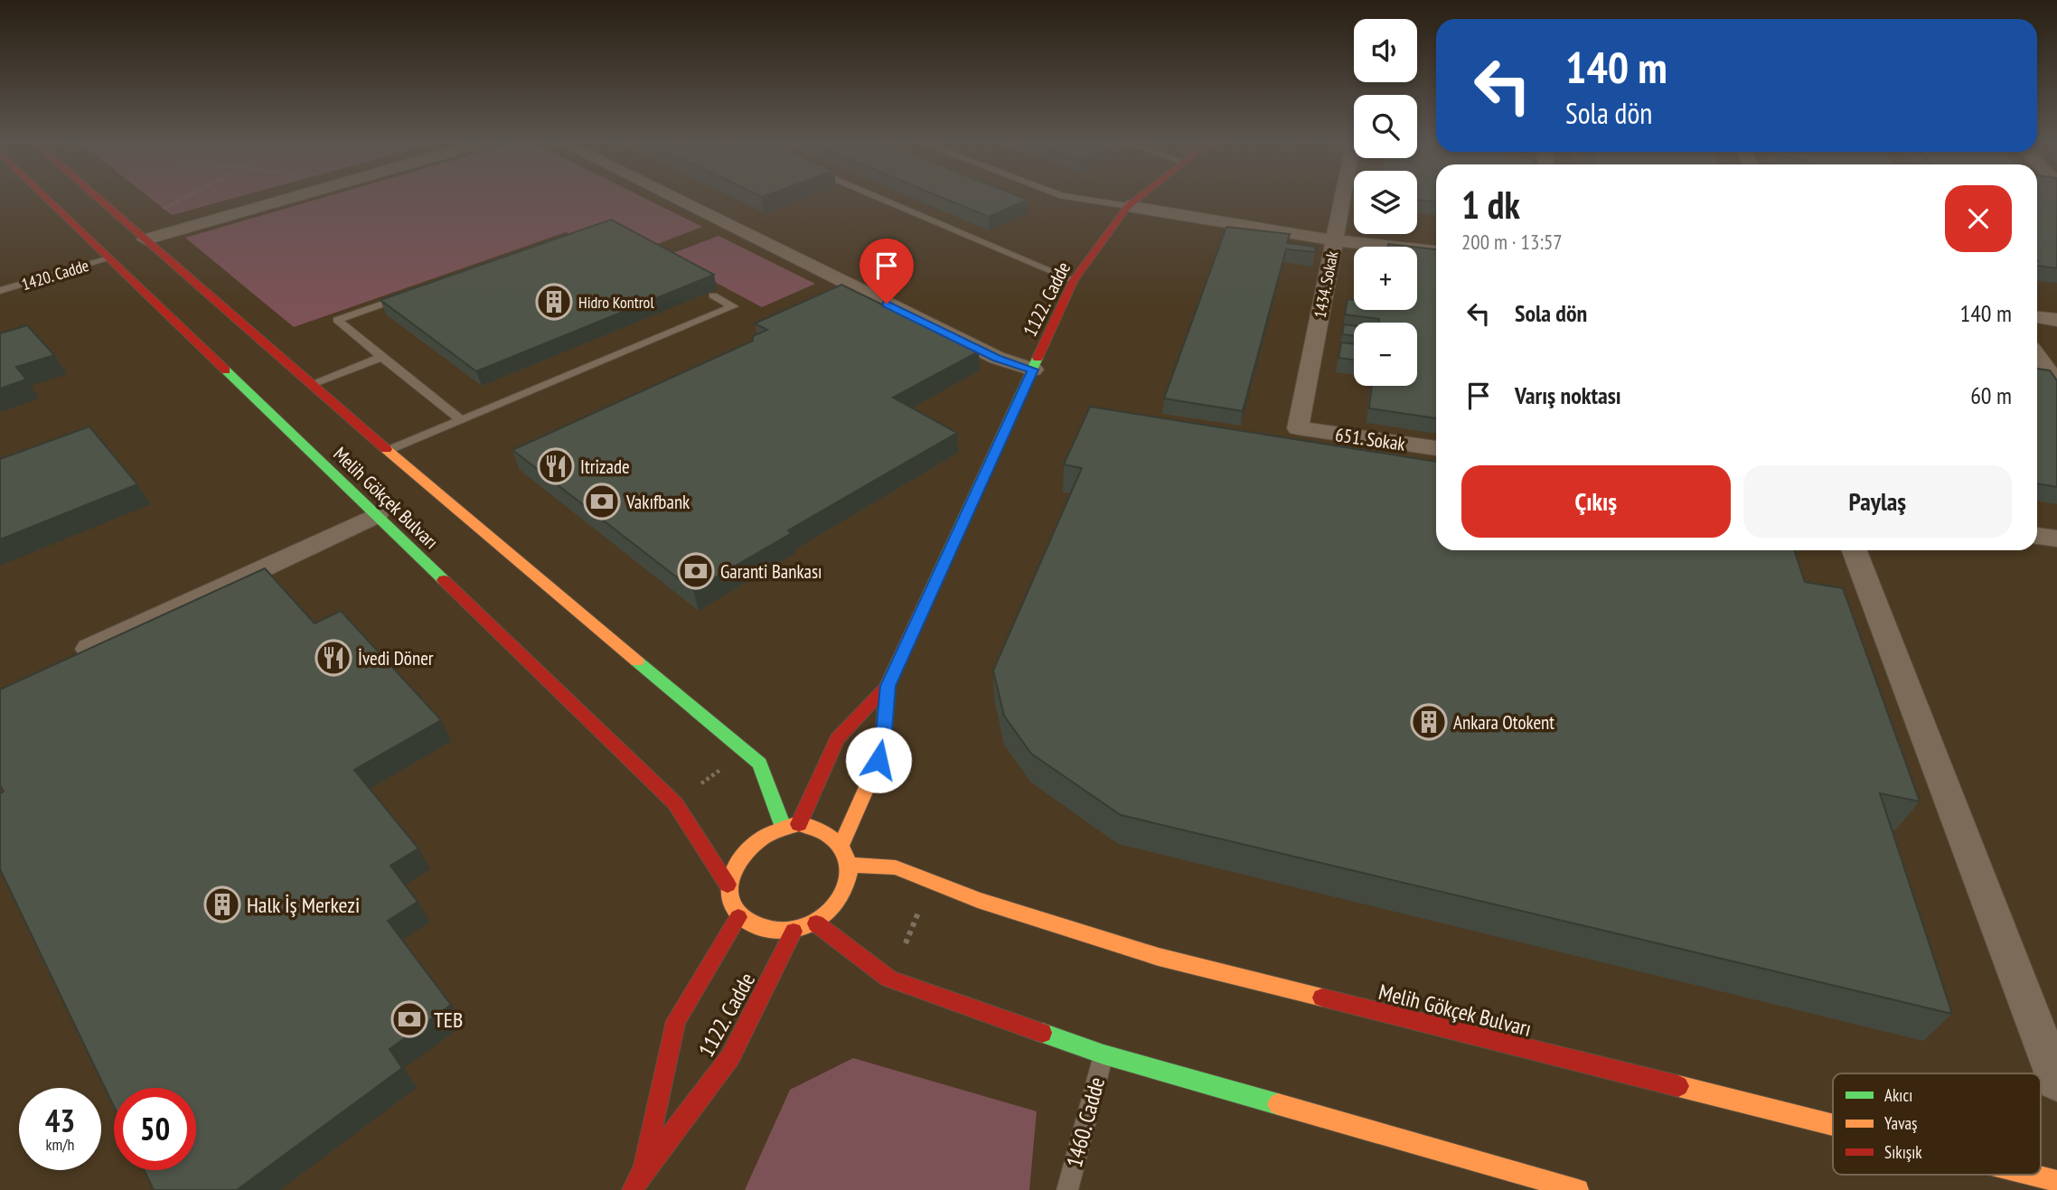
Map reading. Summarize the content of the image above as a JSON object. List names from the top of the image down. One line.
{"streets":{"main road":["1122. Cadde","Melih Gökçek Bulvarı"],"street":["1434. Sokak","651. Sokak"],"lane":["1420. Cadde","1460. Cadde"]},"crossings":[["1420. Cadde","Melih Gökçek Bulvarı"],["1434. Sokak","651. Sokak"],["1122. Cadde","Melih Gökçek Bulvarı"]],"places":{"building":["Hidro Kontrol","Ankara Otokent","Halk İş Merkezi"],"restaurant":["Itrizade","İvedi Döner"],"bank":["Vakıfbank","Garanti Bankası","TEB"]},"legend":["Akıcı","Yavaş","Sıkışık"],"page":{"map_buttons":["+","−"],"turn":["140 m","Sola dön"],"heading":["1 dk","200 m · 13:57"],"list":[{"name":"Sola dön","value":"140 m"},{"name":"Varış noktası","value":"60 m"}],"buttons":["Çıkış","Paylaş"],"speed":"43 km/h","limit":"50"}}
